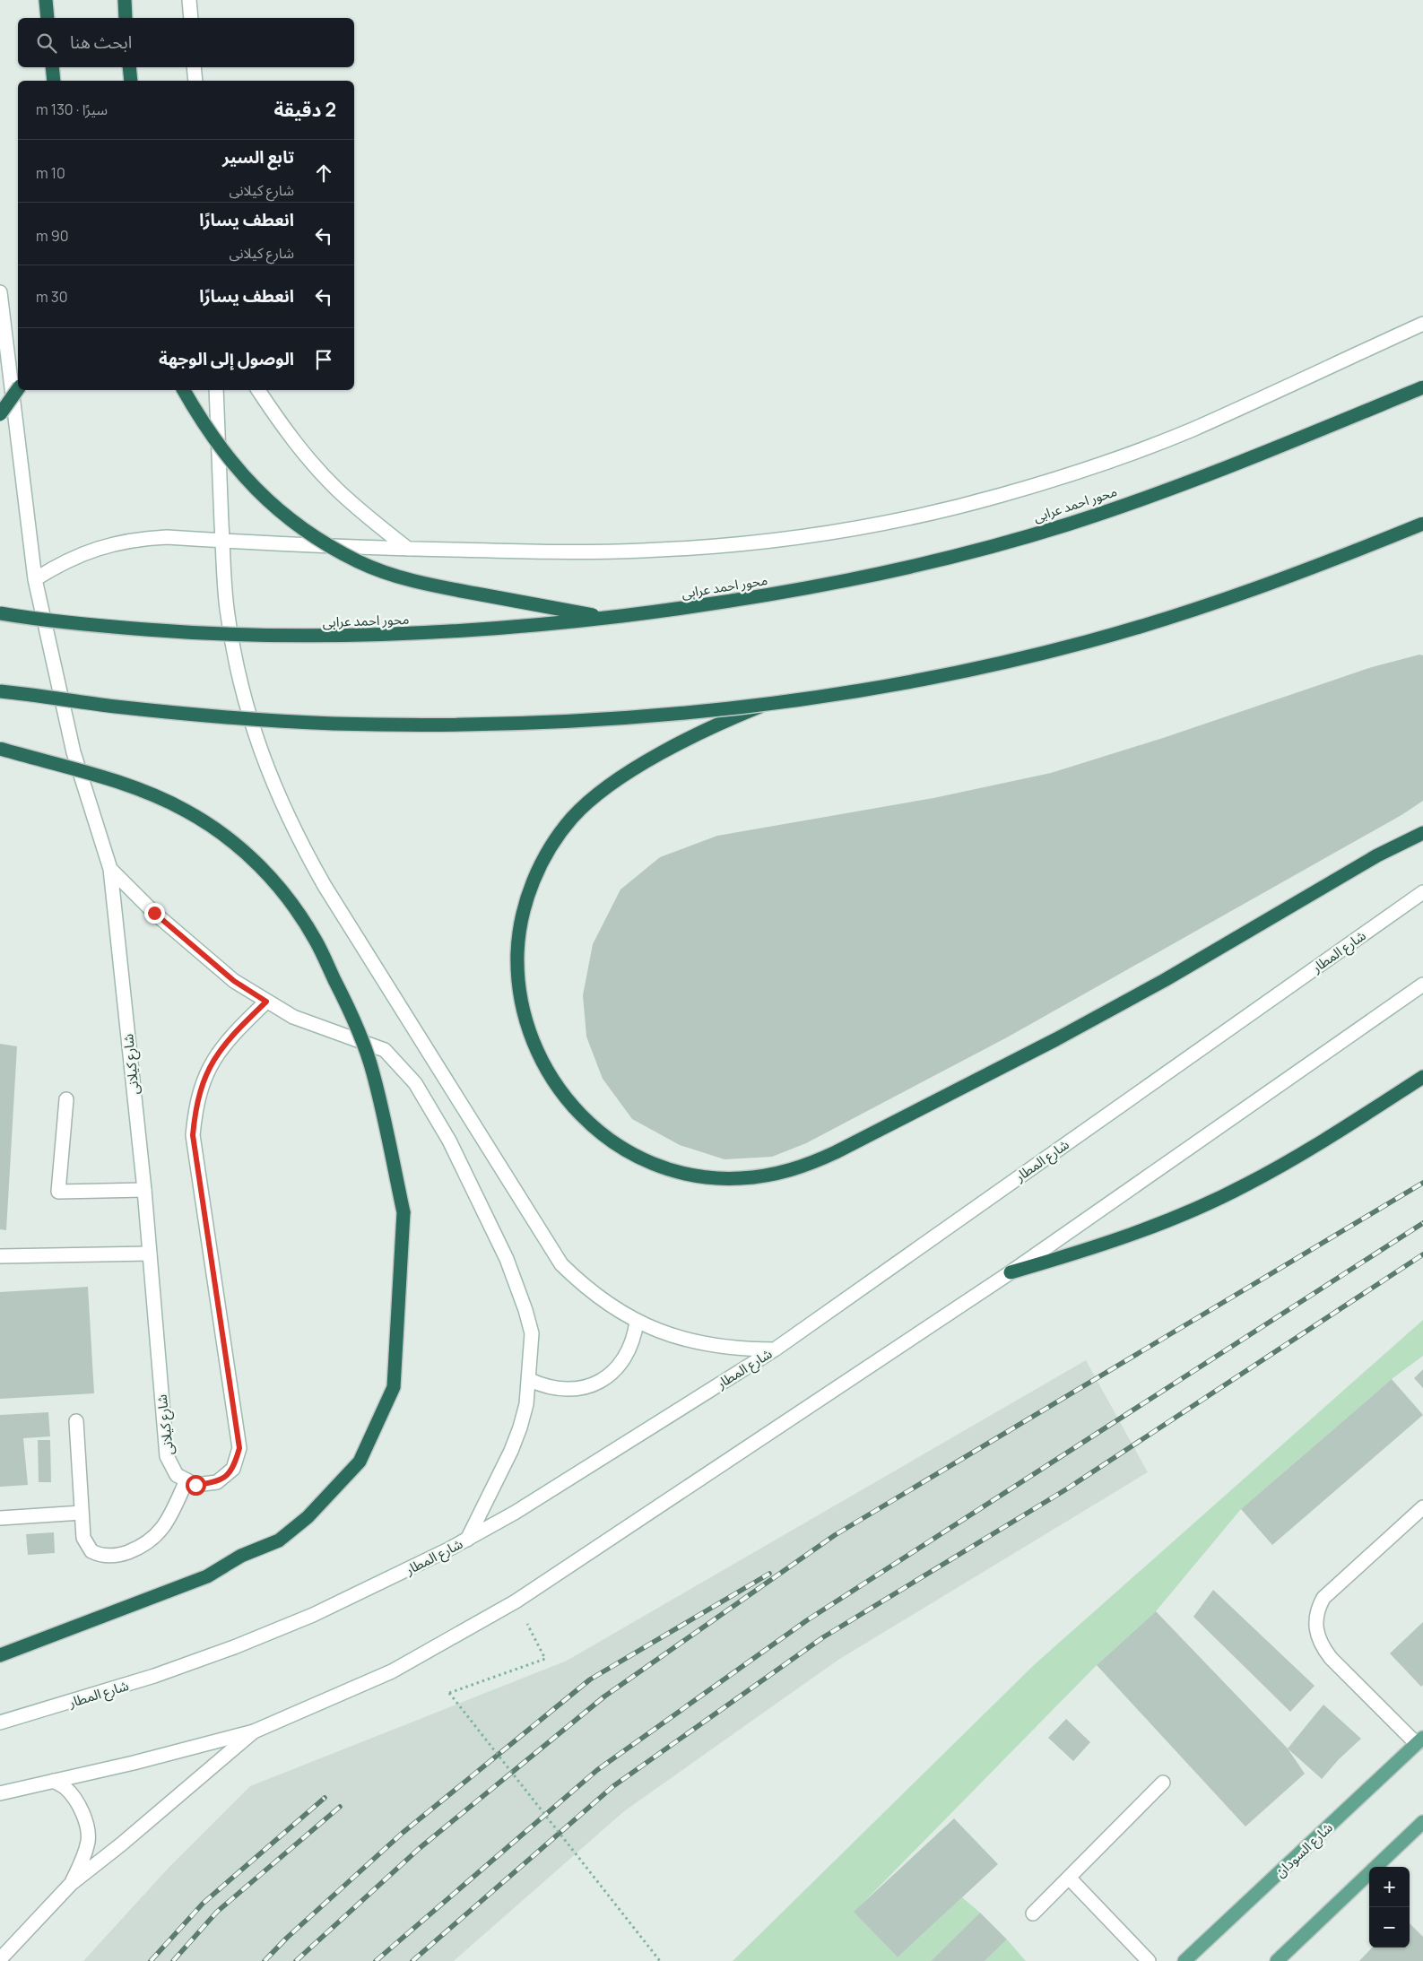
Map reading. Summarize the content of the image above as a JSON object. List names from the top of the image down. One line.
{"streets":{"highway":["محور احمد عرابى"],"main road":["شارع السودان"],"street":["شارع المطار","شارع كيلانى"]},"page":{"search":"ابحث هنا","heading":["2 دقيقة","سيرًا · 130 m"],"list":[["تابع السير","شارع كيلانى","10 m"],["انعطف يسارًا","شارع كيلانى","90 m"],["انعطف يسارًا","30 m"],"الوصول إلى الوجهة"],"map_buttons":["+","−"]}}
